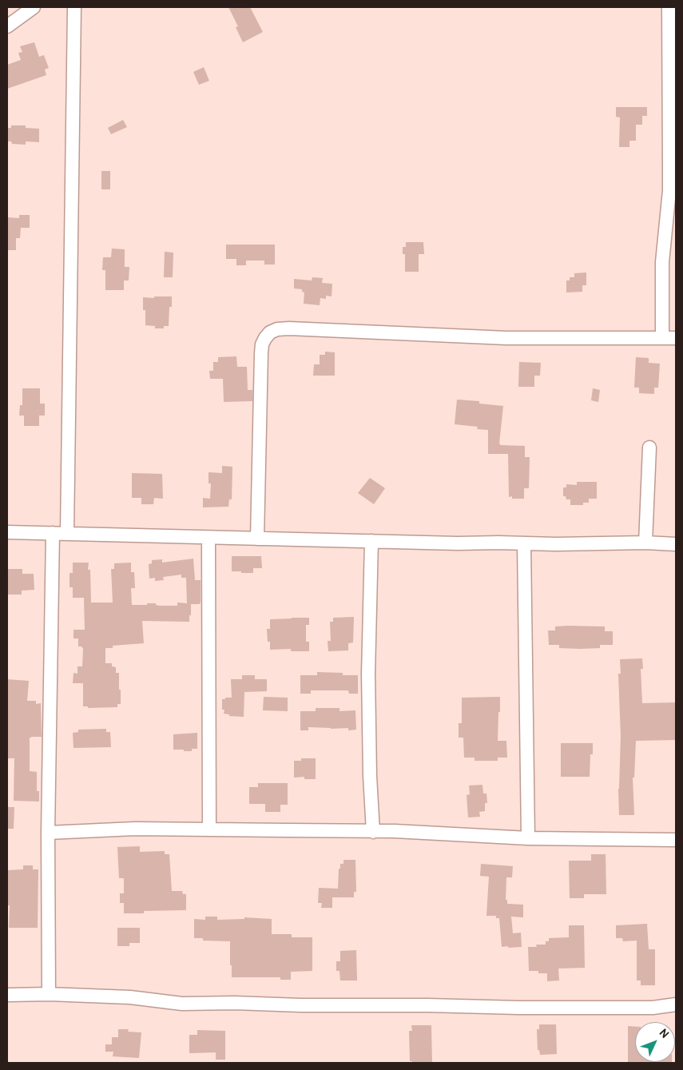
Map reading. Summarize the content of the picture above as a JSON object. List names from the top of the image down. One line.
{"north":"top right"}
